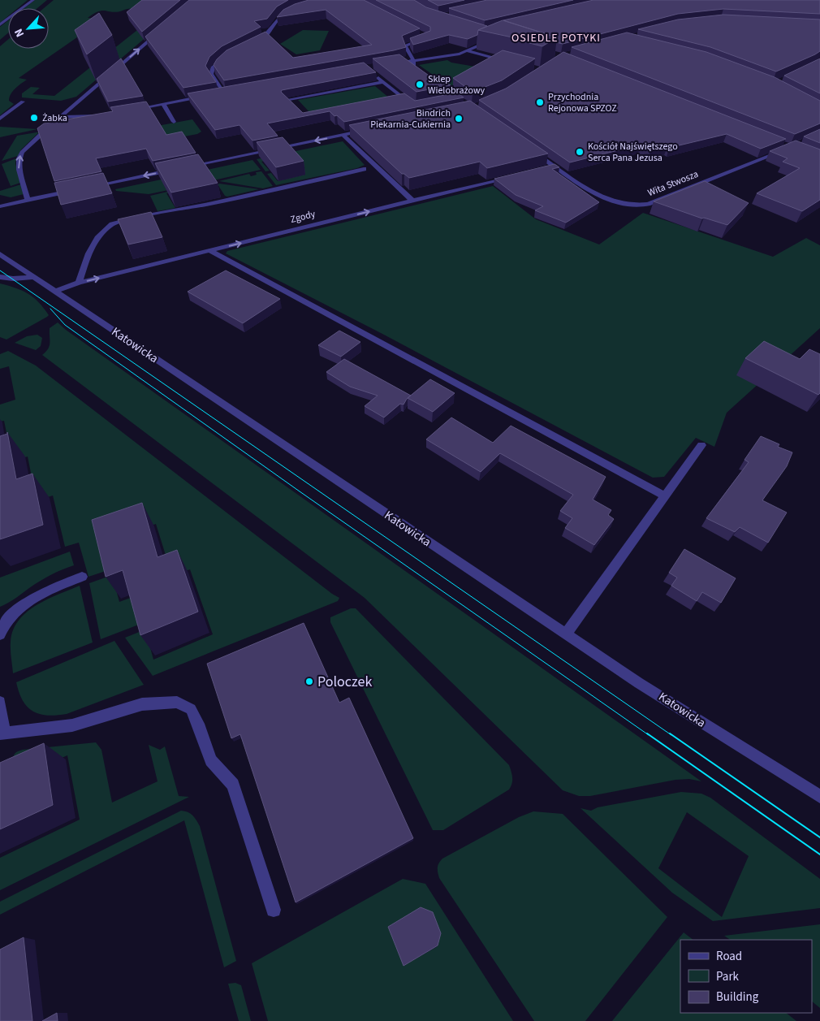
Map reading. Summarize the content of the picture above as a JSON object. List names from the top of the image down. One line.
{"streets":{"street":["Wita Stwosza","Zgody","Katowicka"]},"crossings":[["Zgody","Katowicka"]],"districts":["OSIEDLE POTYKI"],"places":["Sklep Wielobrażowy","Przychodnia Rejonowa SPZOZ","Żabka","Bindrich Piekarnia-Cukiernia","Kościół Najświętszego Serca Pana Jezusa","Poloczek"],"legend":["Road","Park","Building"],"north":"bottom left"}
